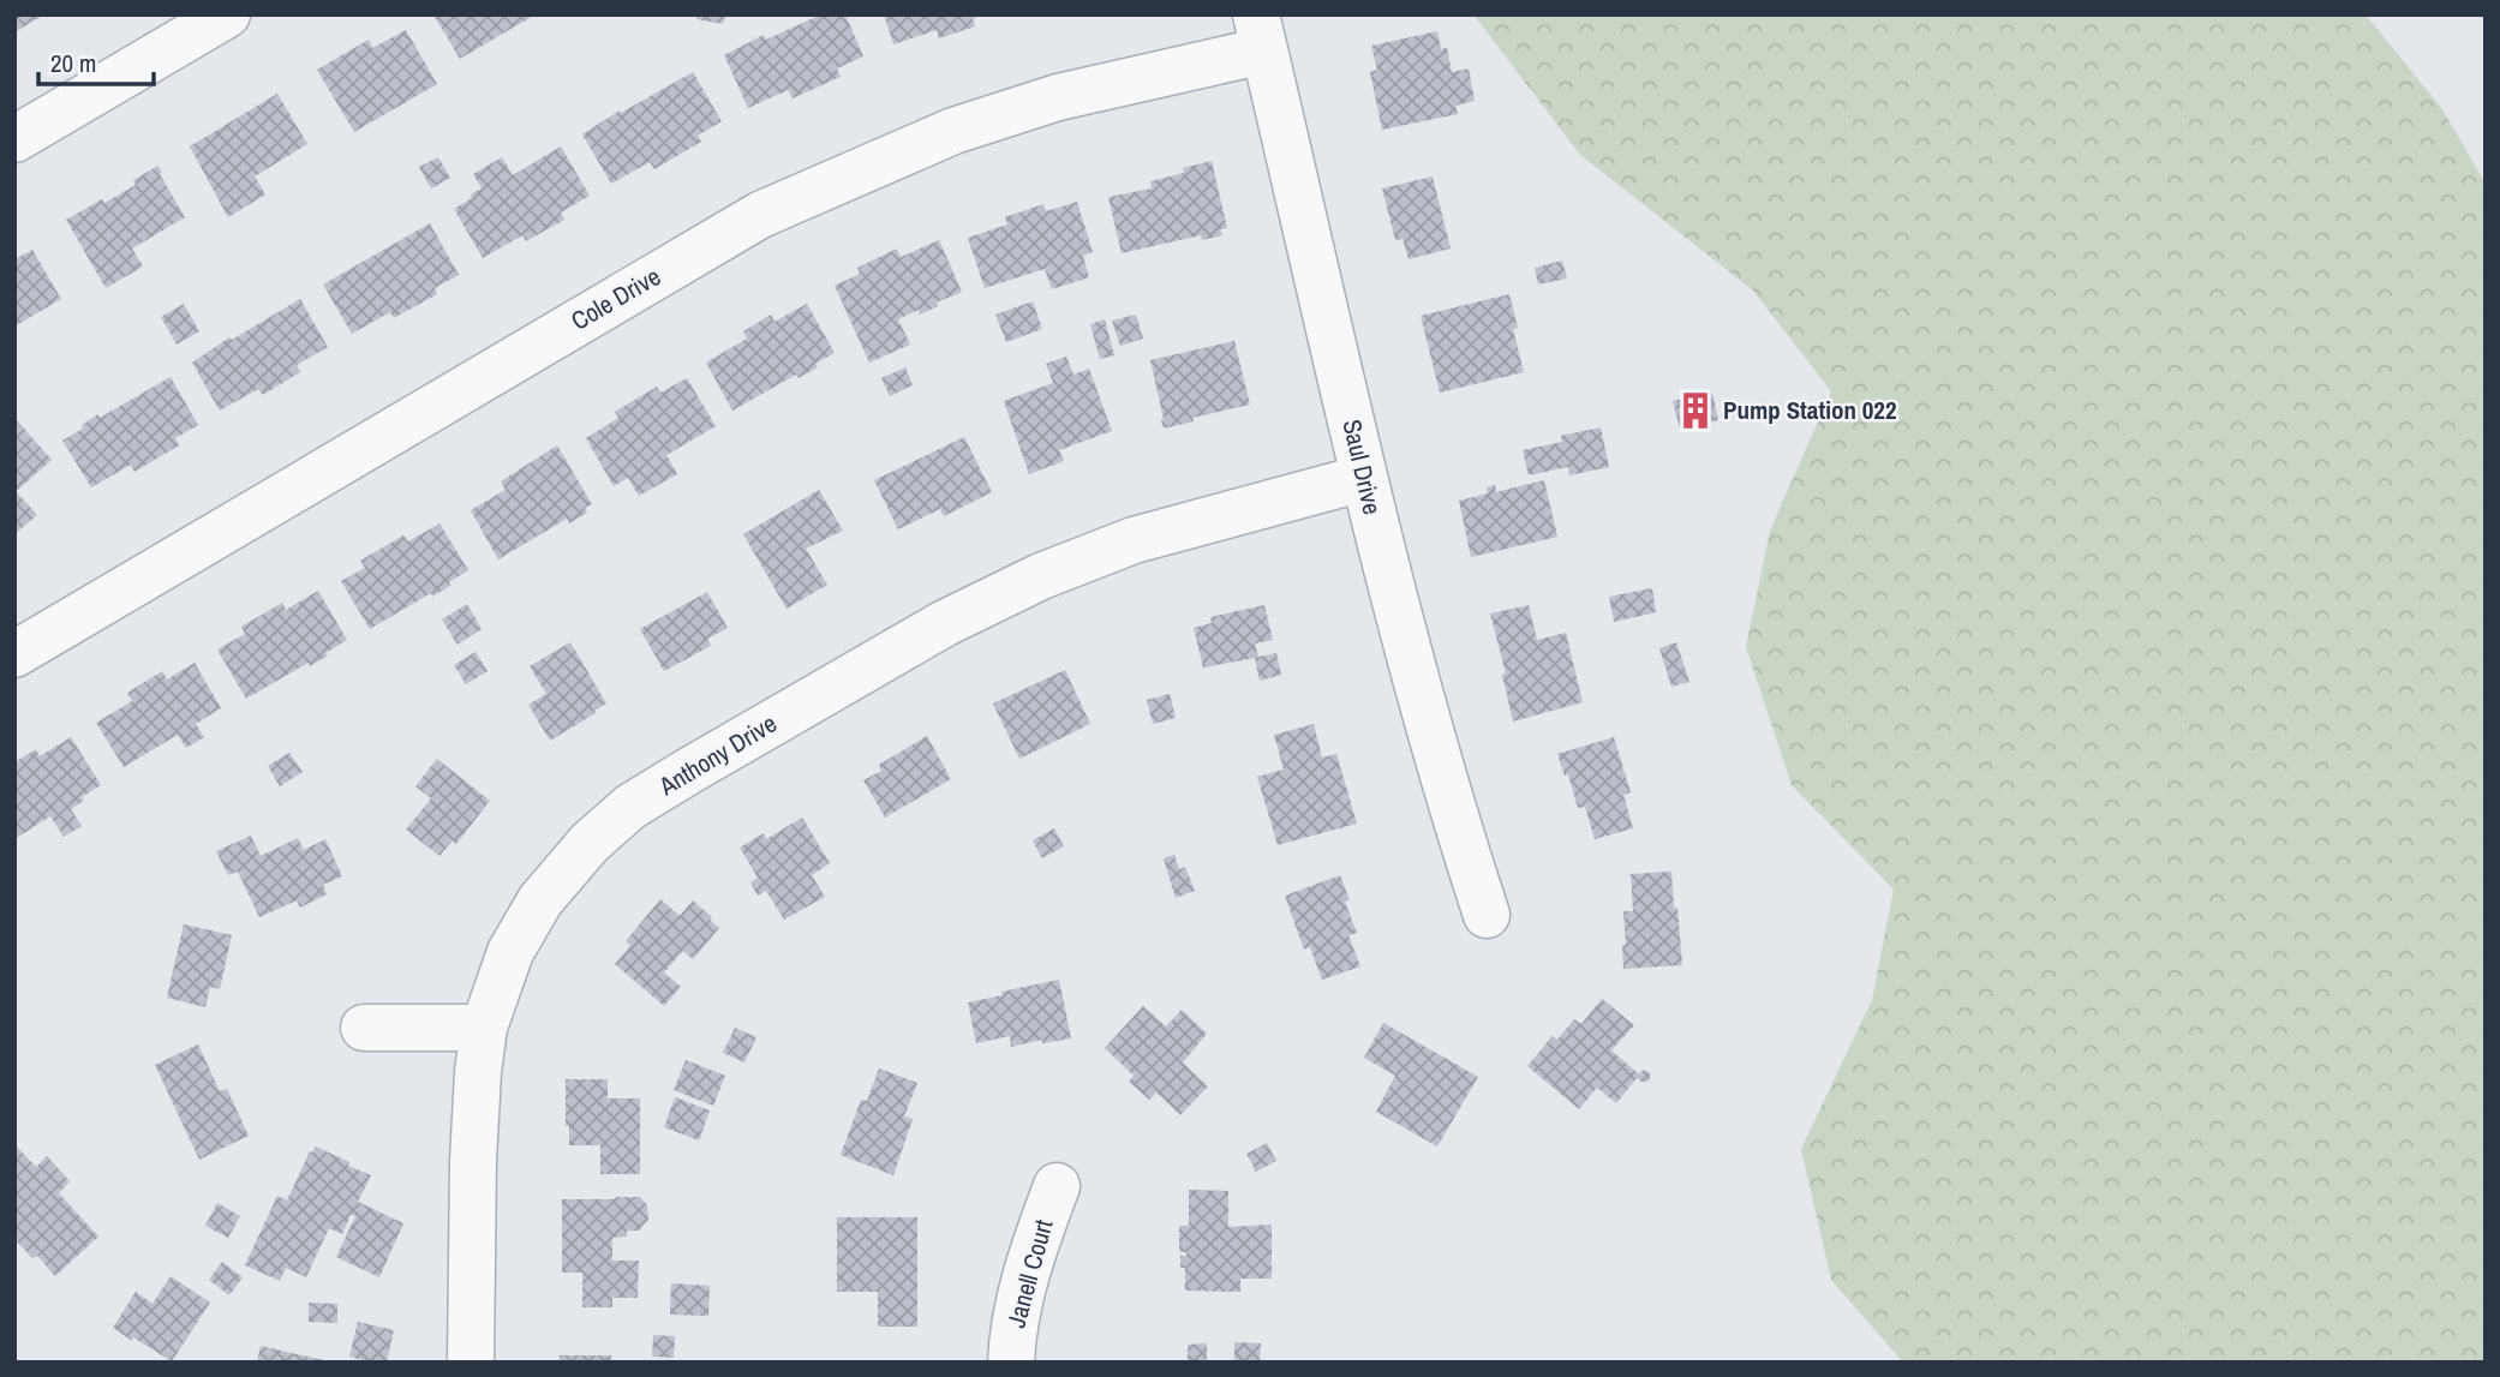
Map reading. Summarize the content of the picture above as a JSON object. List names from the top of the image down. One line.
{"streets":{"street":["Cole Drive","Saul Drive","Anthony Drive","Janell Court"]},"crossings":[["Cole Drive","Saul Drive"],["Saul Drive","Anthony Drive"]],"places":{"building":["Pump Station 022"]},"scale_bar":"20 m"}
